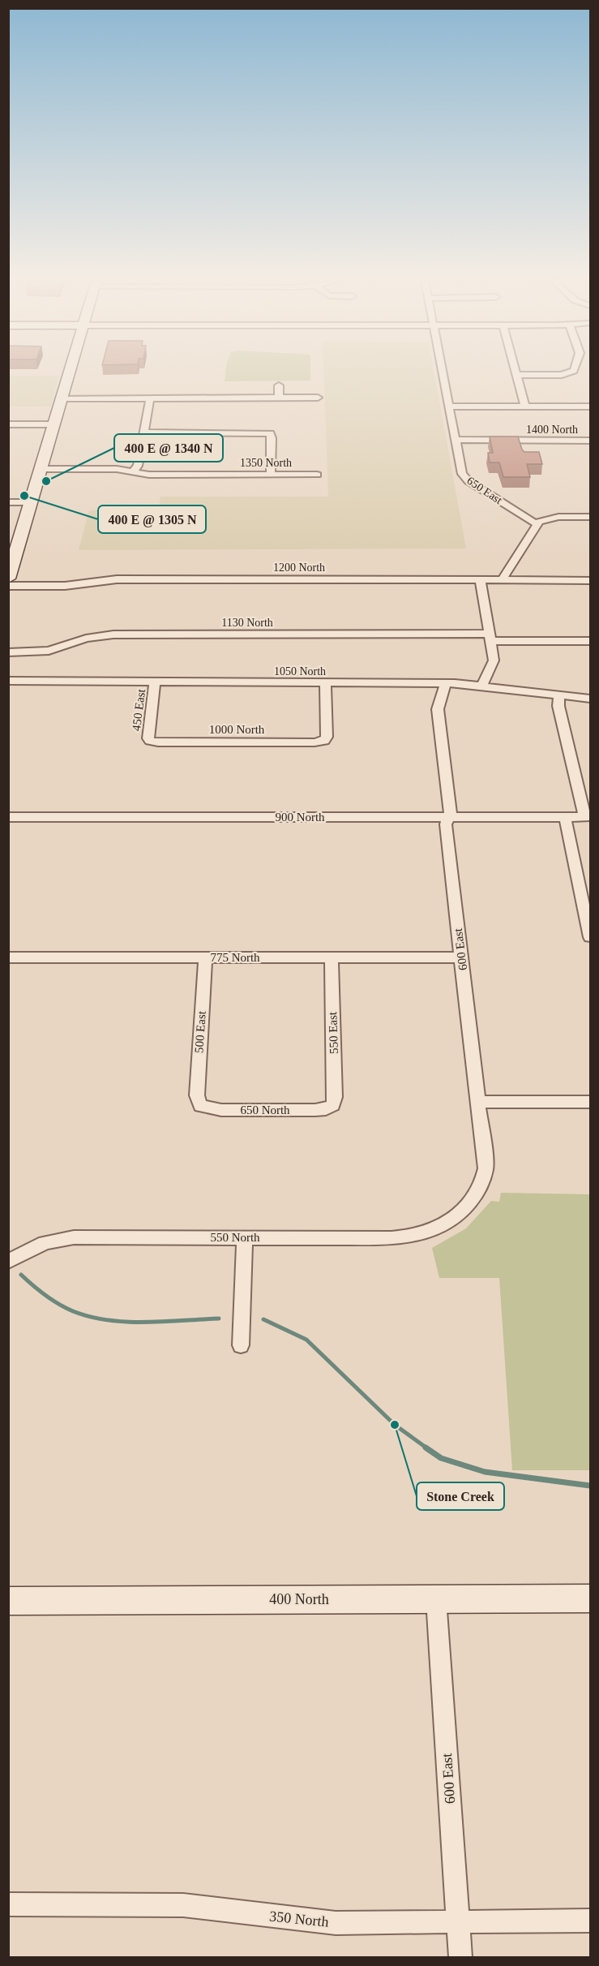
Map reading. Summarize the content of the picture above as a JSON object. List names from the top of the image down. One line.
{"streets":{"main road":["400 North"],"street":["1400 North","1350 North","650 East","1200 North","1130 North","1050 North","450 East","1000 North","900 North","600 East","775 North","500 East","550 East","650 North","550 North","350 North"]},"crossings":[["1400 North","650 East"],["1050 North","450 East"],["1050 North","1000 North"],["1050 North","600 East"],["450 East","1000 North"],["900 North","600 East"],["600 East","775 North"],["600 East","550 North"],["600 East","400 North"],["600 East","350 North"],["775 North","500 East"],["775 North","550 East"],["500 East","650 North"],["550 East","650 North"]],"places":["400 E @ 1340 N","400 E @ 1305 N","Stone Creek"]}
